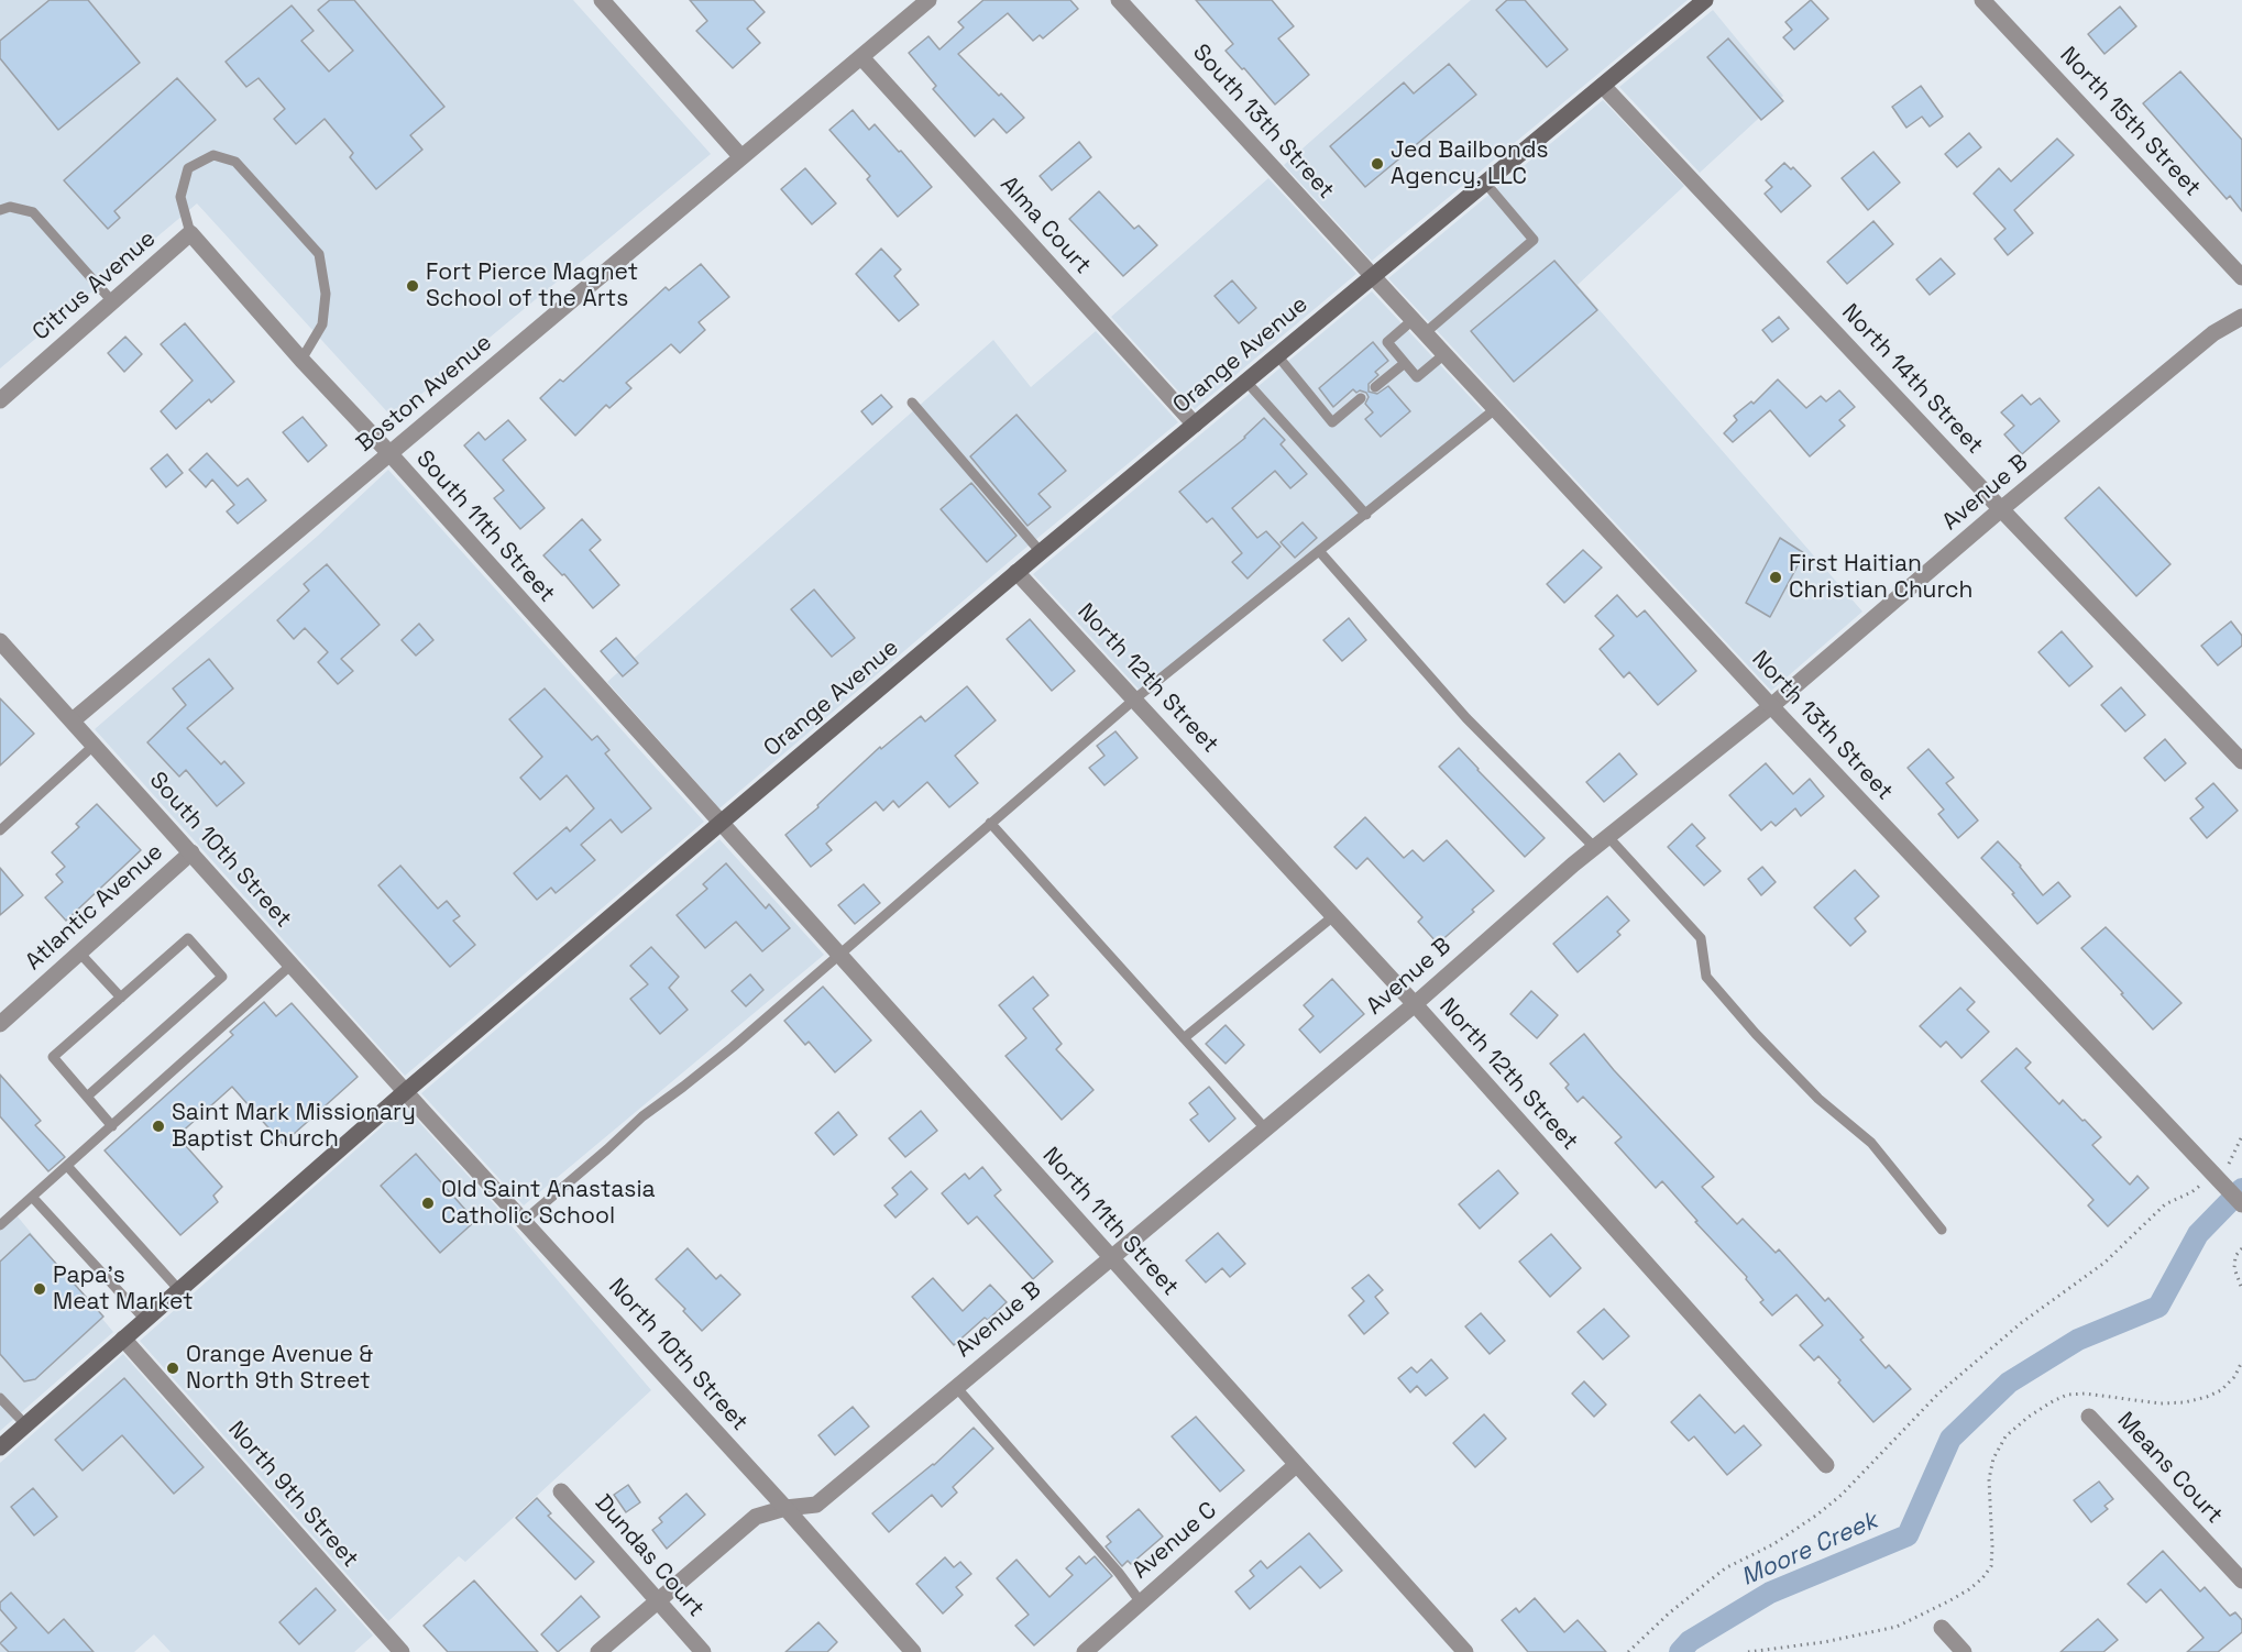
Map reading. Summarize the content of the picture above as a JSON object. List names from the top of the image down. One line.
{"streets":{"main road":["Orange Avenue"],"street":["South 13th Street","North 15th Street","Alma Court","Citrus Avenue","North 14th Street","Boston Avenue","Avenue B","South 11th Street","North 12th Street","North 13th Street","South 10th Street","Atlantic Avenue","North 11th Street","North 10th Street","Means Court","North 9th Street","Avenue C","Dundas Court"]},"crossings":[["South 13th Street","Orange Avenue"],["South 13th Street","North 13th Street"],["Alma Court","Orange Avenue"],["Alma Court","Boston Avenue"],["Citrus Avenue","South 11th Street"],["Orange Avenue","North 14th Street"],["Orange Avenue","South 11th Street"],["Orange Avenue","North 12th Street"],["Orange Avenue","North 13th Street"],["Orange Avenue","South 10th Street"],["Orange Avenue","North 11th Street"],["Orange Avenue","North 10th Street"],["Orange Avenue","North 9th Street"],["North 14th Street","Avenue B"],["Boston Avenue","South 11th Street"],["Boston Avenue","South 10th Street"],["Avenue B","North 12th Street"],["Avenue B","North 13th Street"],["Avenue B","North 11th Street"],["Avenue B","North 10th Street"],["Avenue B","Dundas Court"],["South 11th Street","North 11th Street"],["South 10th Street","Atlantic Avenue"],["South 10th Street","North 10th Street"],["North 11th Street","Avenue C"]],"water":["Moore Creek"],"places":["Jed Bailbonds Agency, LLC","Fort Pierce Magnet School of the Arts","First Haitian Christian Church","Saint Mark Missionary Baptist Church","Old Saint Anastasia Catholic School","Papa's Meat Market","Orange Avenue & North 9th Street"]}
